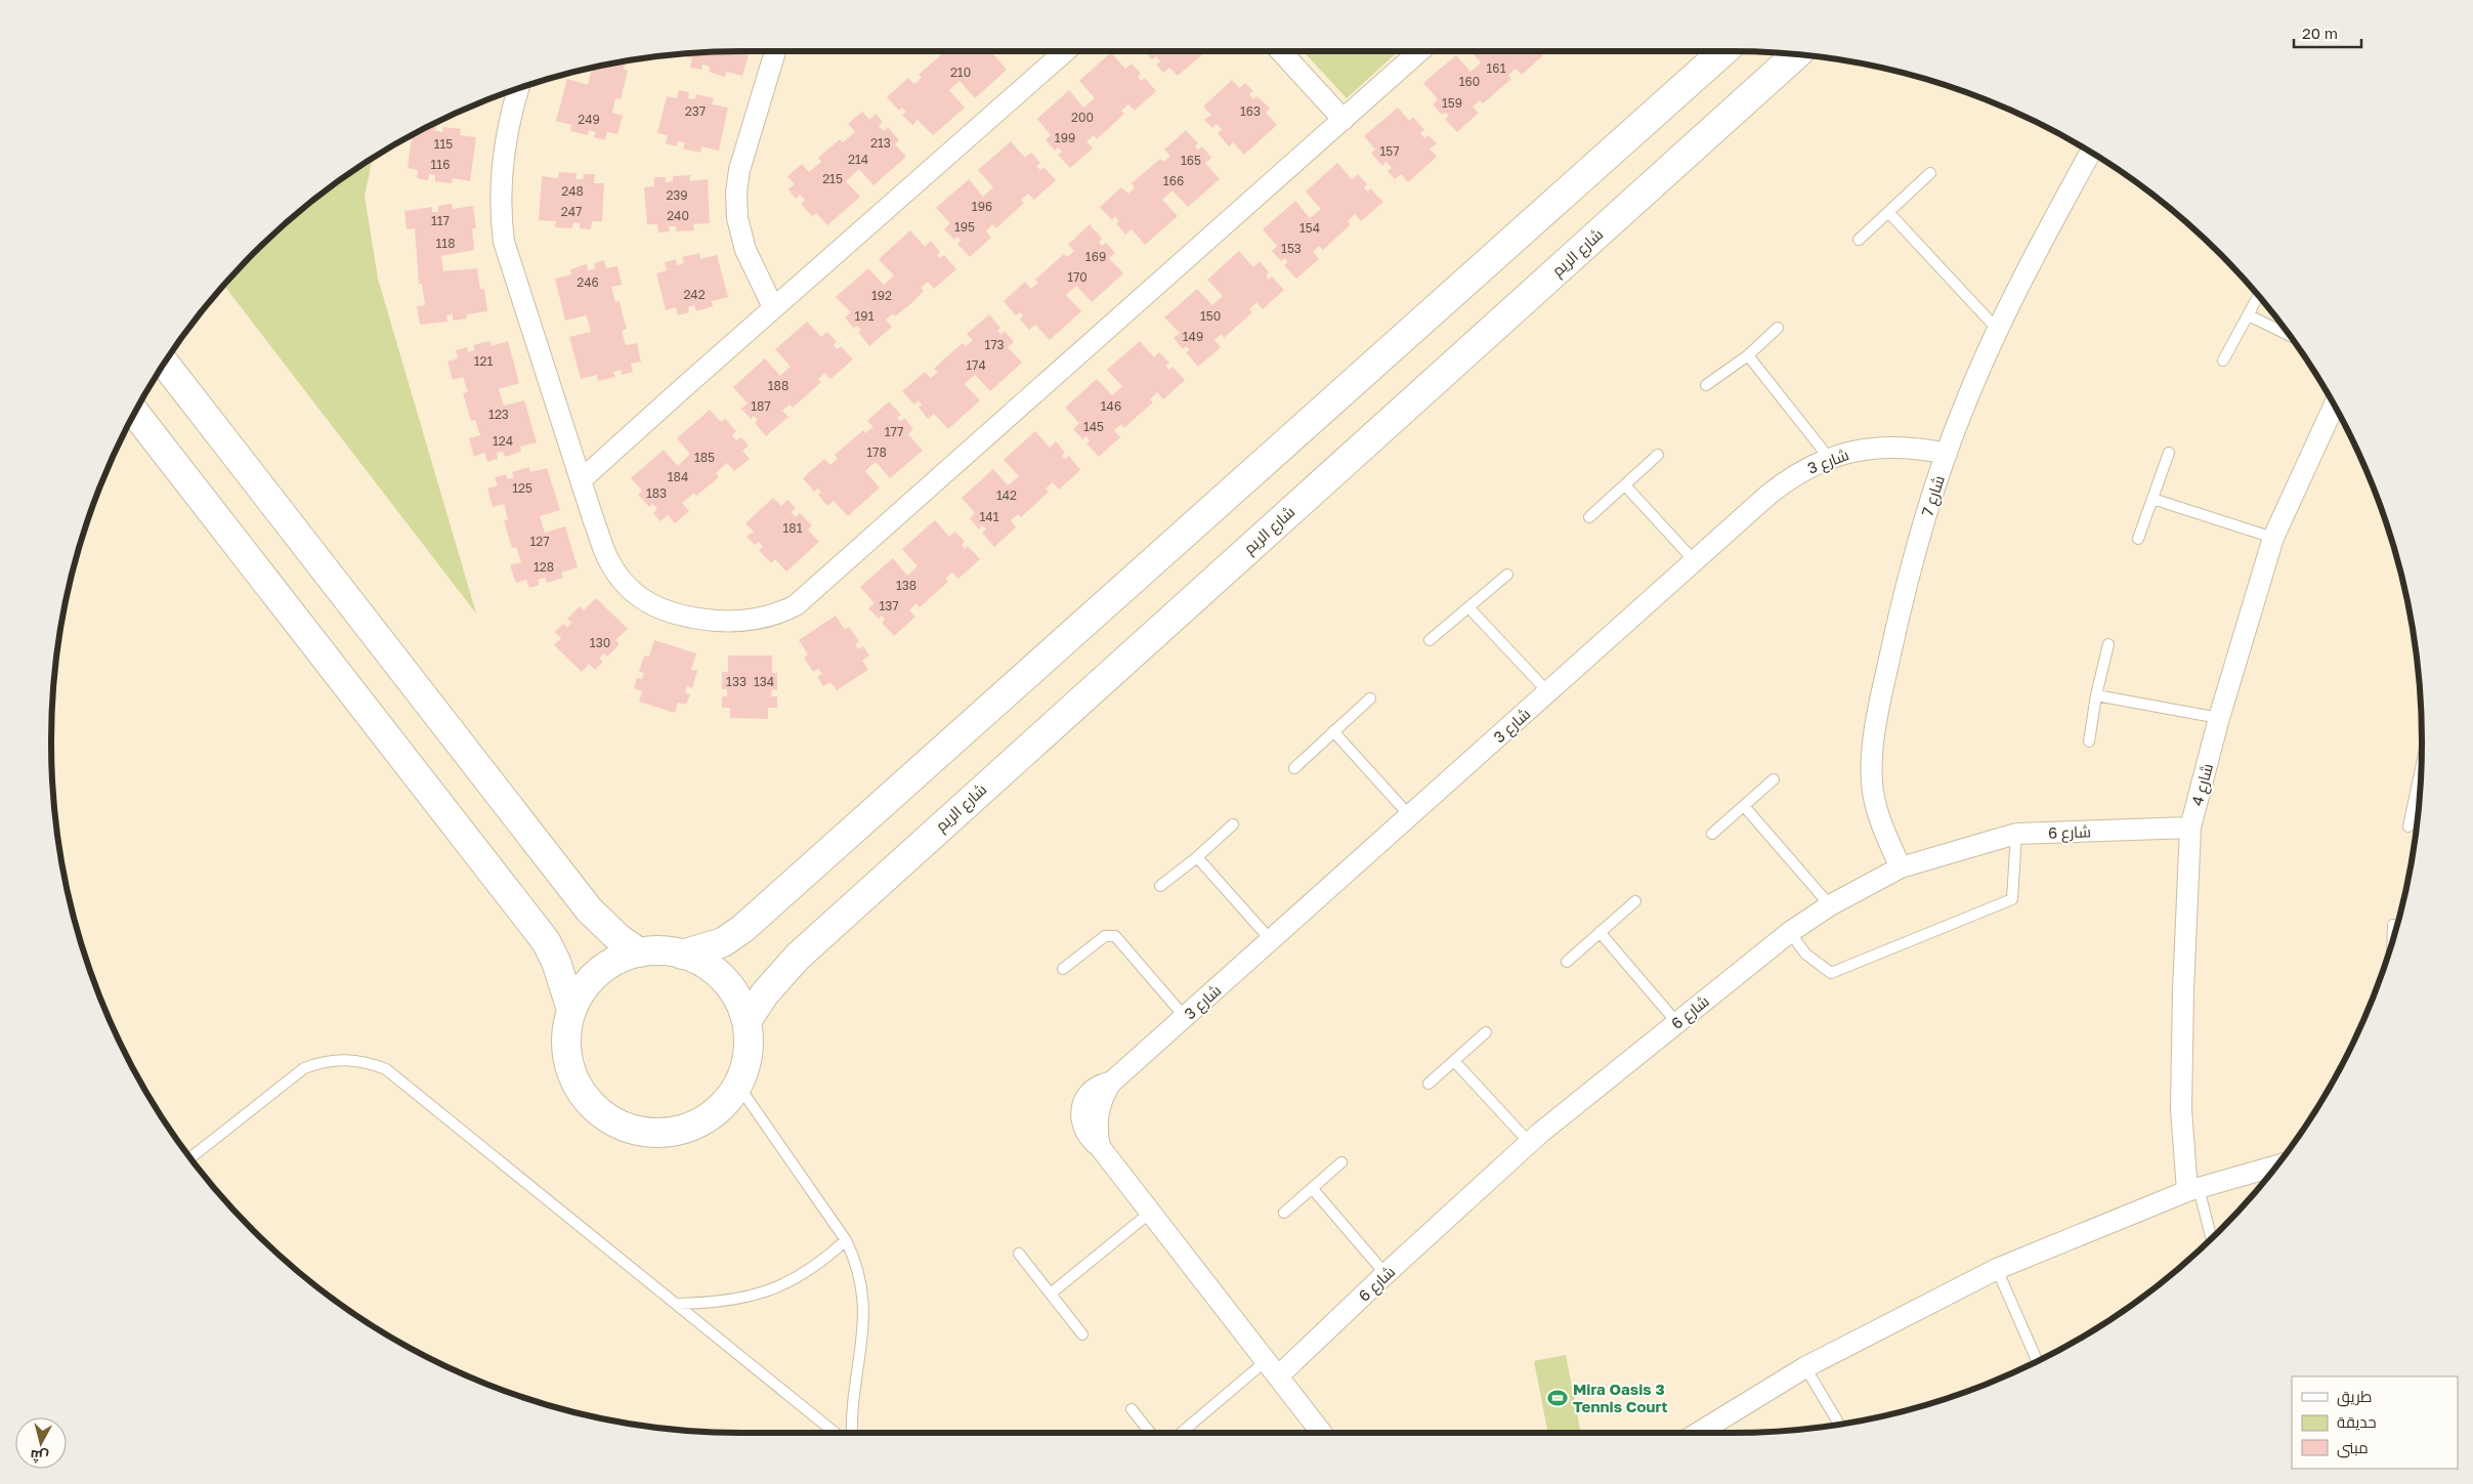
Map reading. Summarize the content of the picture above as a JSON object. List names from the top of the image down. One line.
{"streets":{"street":["شارع الريم","شارع 3","شارع 7","شارع 4","شارع 6"]},"crossings":[["شارع 3","شارع 7"],["شارع 7","شارع 6"],["شارع 4","شارع 6"]],"places":{"sports":["Mira Oasis 3 Tennis Court"]},"house_numbers":["161","210","160","159","237","163","200","249","199","213","115","157","214","165","116","215","166","248","239","196","247","240","117","195","154","118","153","169","170","246","242","192","191","150","149","173","121","174","188","187","146","123","145","177","124","178","185","184","125","183","142","141","181","127","128","138","137","130","133","134"],"legend":["طريق","حديقة","مبنى"],"scale_bar":"20 m","north":"bottom"}
